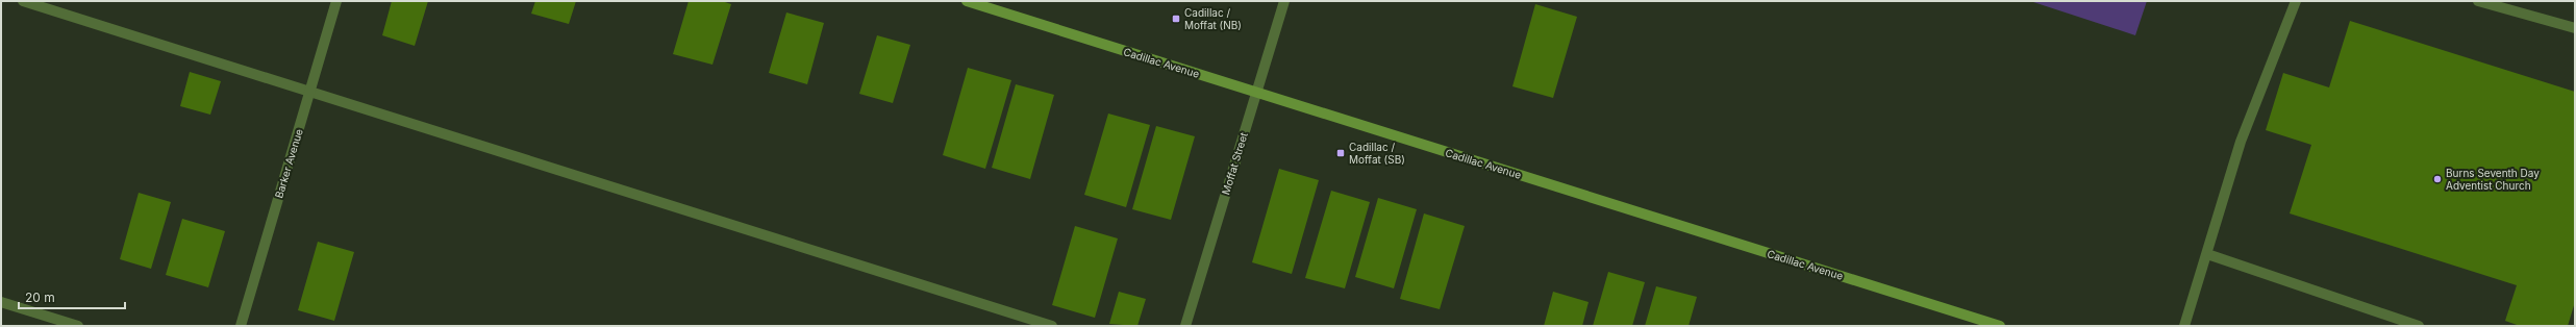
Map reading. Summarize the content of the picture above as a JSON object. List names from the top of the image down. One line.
{"streets":{"main road":["Cadillac Avenue"],"street":["Barker Avenue","Moffat Street"]},"crossings":[["Cadillac Avenue","Moffat Street"]],"places":{"transit":["Cadillac / Moffat (NB)","Cadillac / Moffat (SB)"],"other":["Burns Seventh Day Adventist Church"]},"scale_bar":"20 m"}
